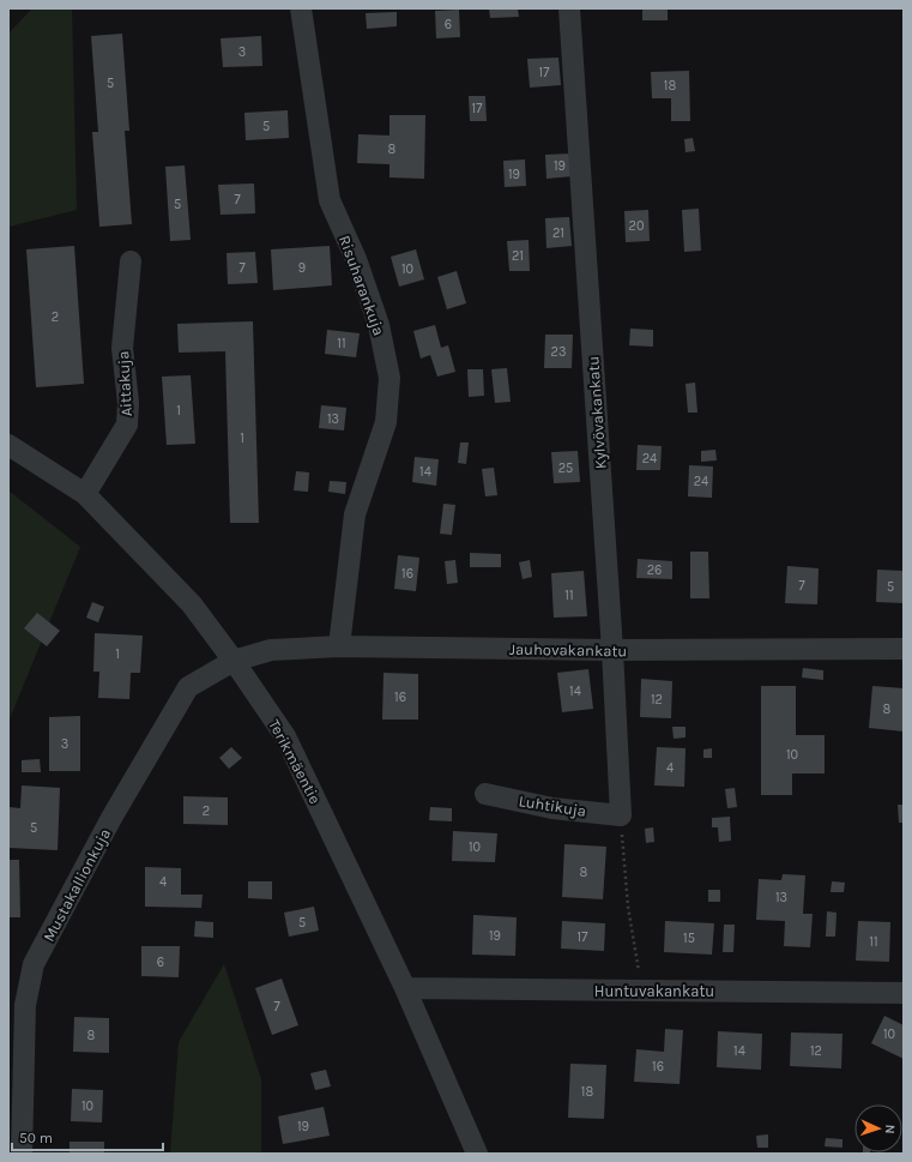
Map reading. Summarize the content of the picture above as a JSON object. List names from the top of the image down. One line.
{"streets":{"street":["Risuharankuja","Aittakuja","Kylvövakankatu","Jauhovakankatu","Terikmäentie","Luhtikuja","Mustakallionkuja","Huntuvakankatu"]},"crossings":[["Risuharankuja","Jauhovakankatu"],["Aittakuja","Terikmäentie"],["Kylvövakankatu","Jauhovakankatu"],["Kylvövakankatu","Luhtikuja"],["Jauhovakankatu","Terikmäentie"],["Jauhovakankatu","Mustakallionkuja"],["Terikmäentie","Mustakallionkuja"],["Terikmäentie","Huntuvakankatu"]],"house_numbers":["6","3","17","5","18","17","5","8","19","19","7","5","20","21","21","7","9","10","2","11","23","1","13","1","24","25","14","24","26","16","7","5","11","1","14","16","12","8","3","10","4","2","5","10","8","4","13","5","19","17","15","11","6","7","10","8","14","12","16","18","10","19"],"scale_bar":"50 m","north":"right"}
